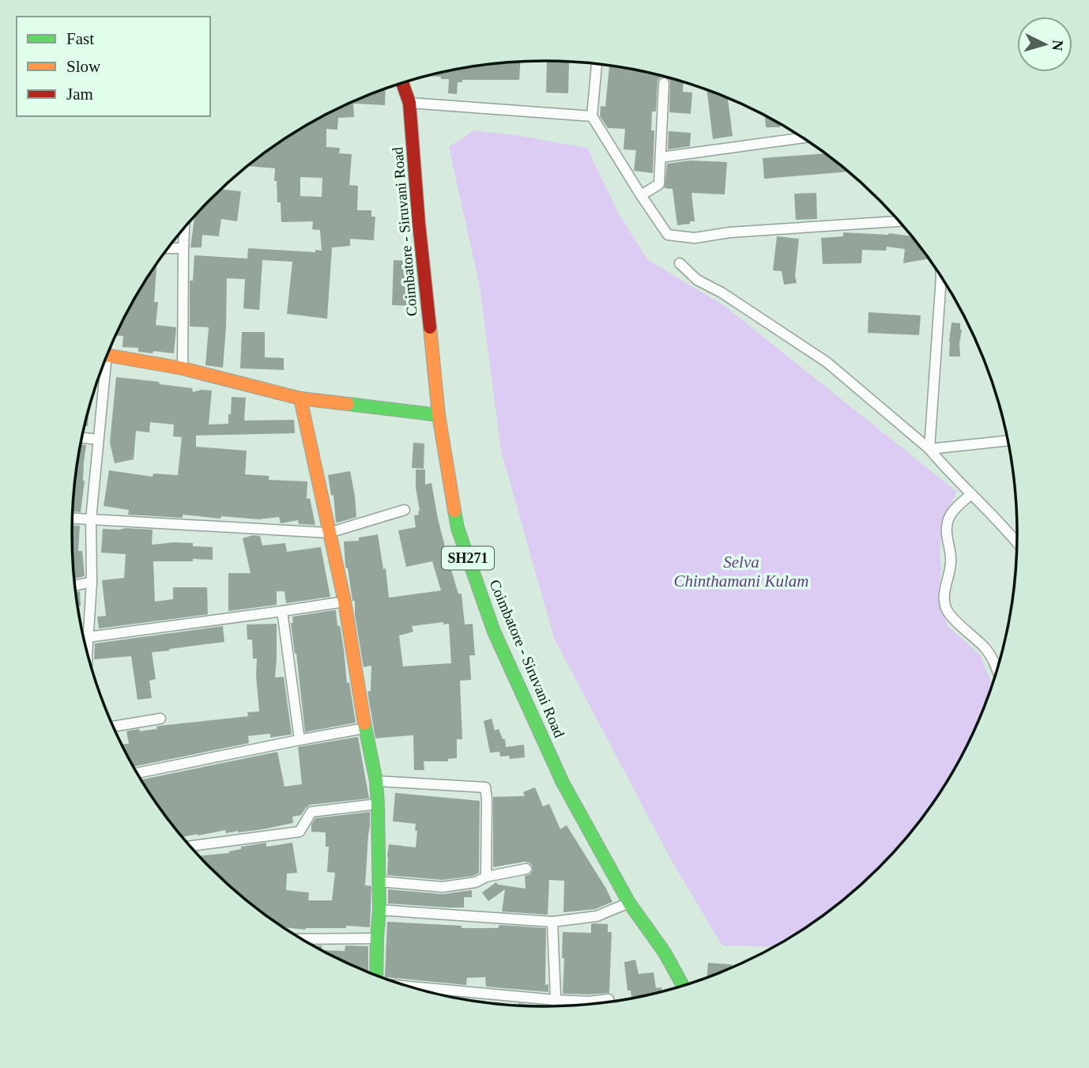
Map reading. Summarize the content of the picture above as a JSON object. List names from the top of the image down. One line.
{"streets":{"main road":["Coimbatore - Siruvani Road","SH271"]},"water":["Selva Chinthamani Kulam"],"legend":["Fast","Slow","Jam"],"north":"right"}
